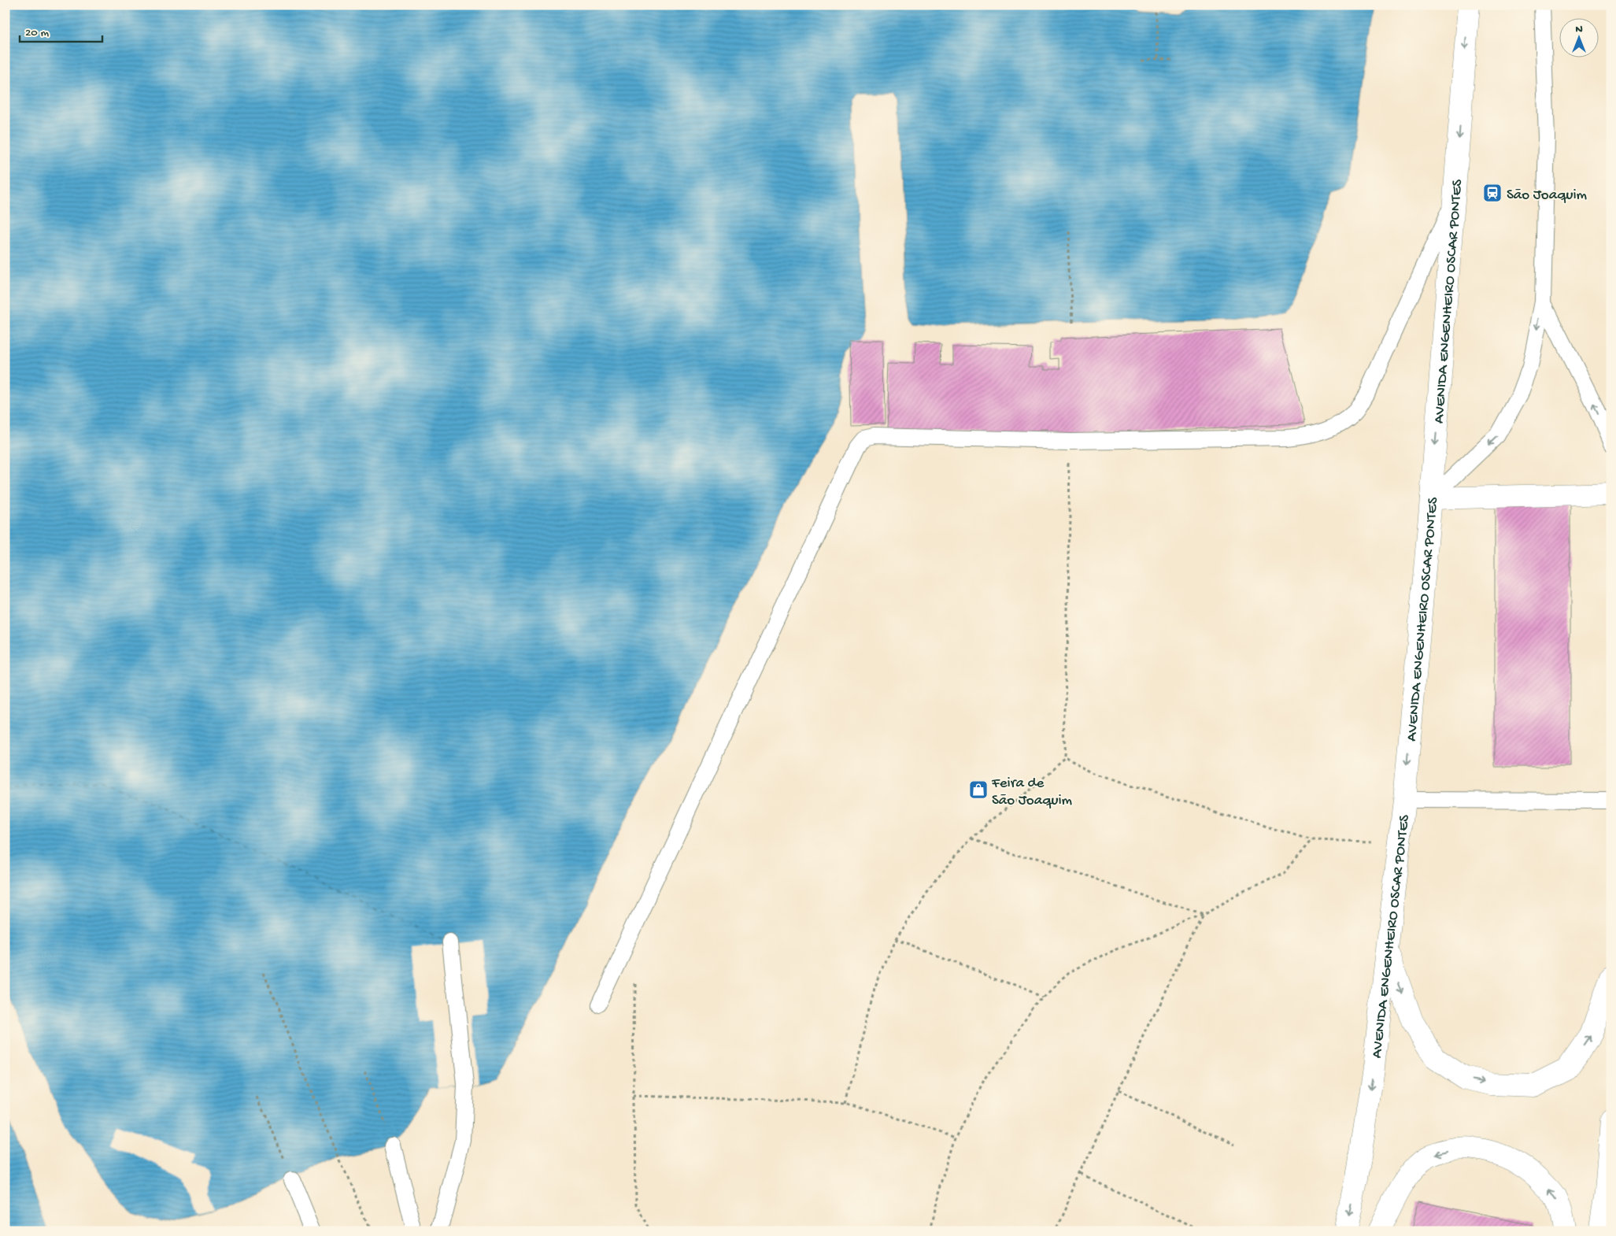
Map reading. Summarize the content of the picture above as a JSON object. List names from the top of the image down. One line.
{"streets":{"main road":["AVENIDA ENGENHEIRO OSCAR PONTES"]},"one_way":["AVENIDA ENGENHEIRO OSCAR PONTES"],"places":{"station":["São Joaquim"],"shop":["Feira de São Joaquim"]},"scale_bar":"20 m","north":"top"}
